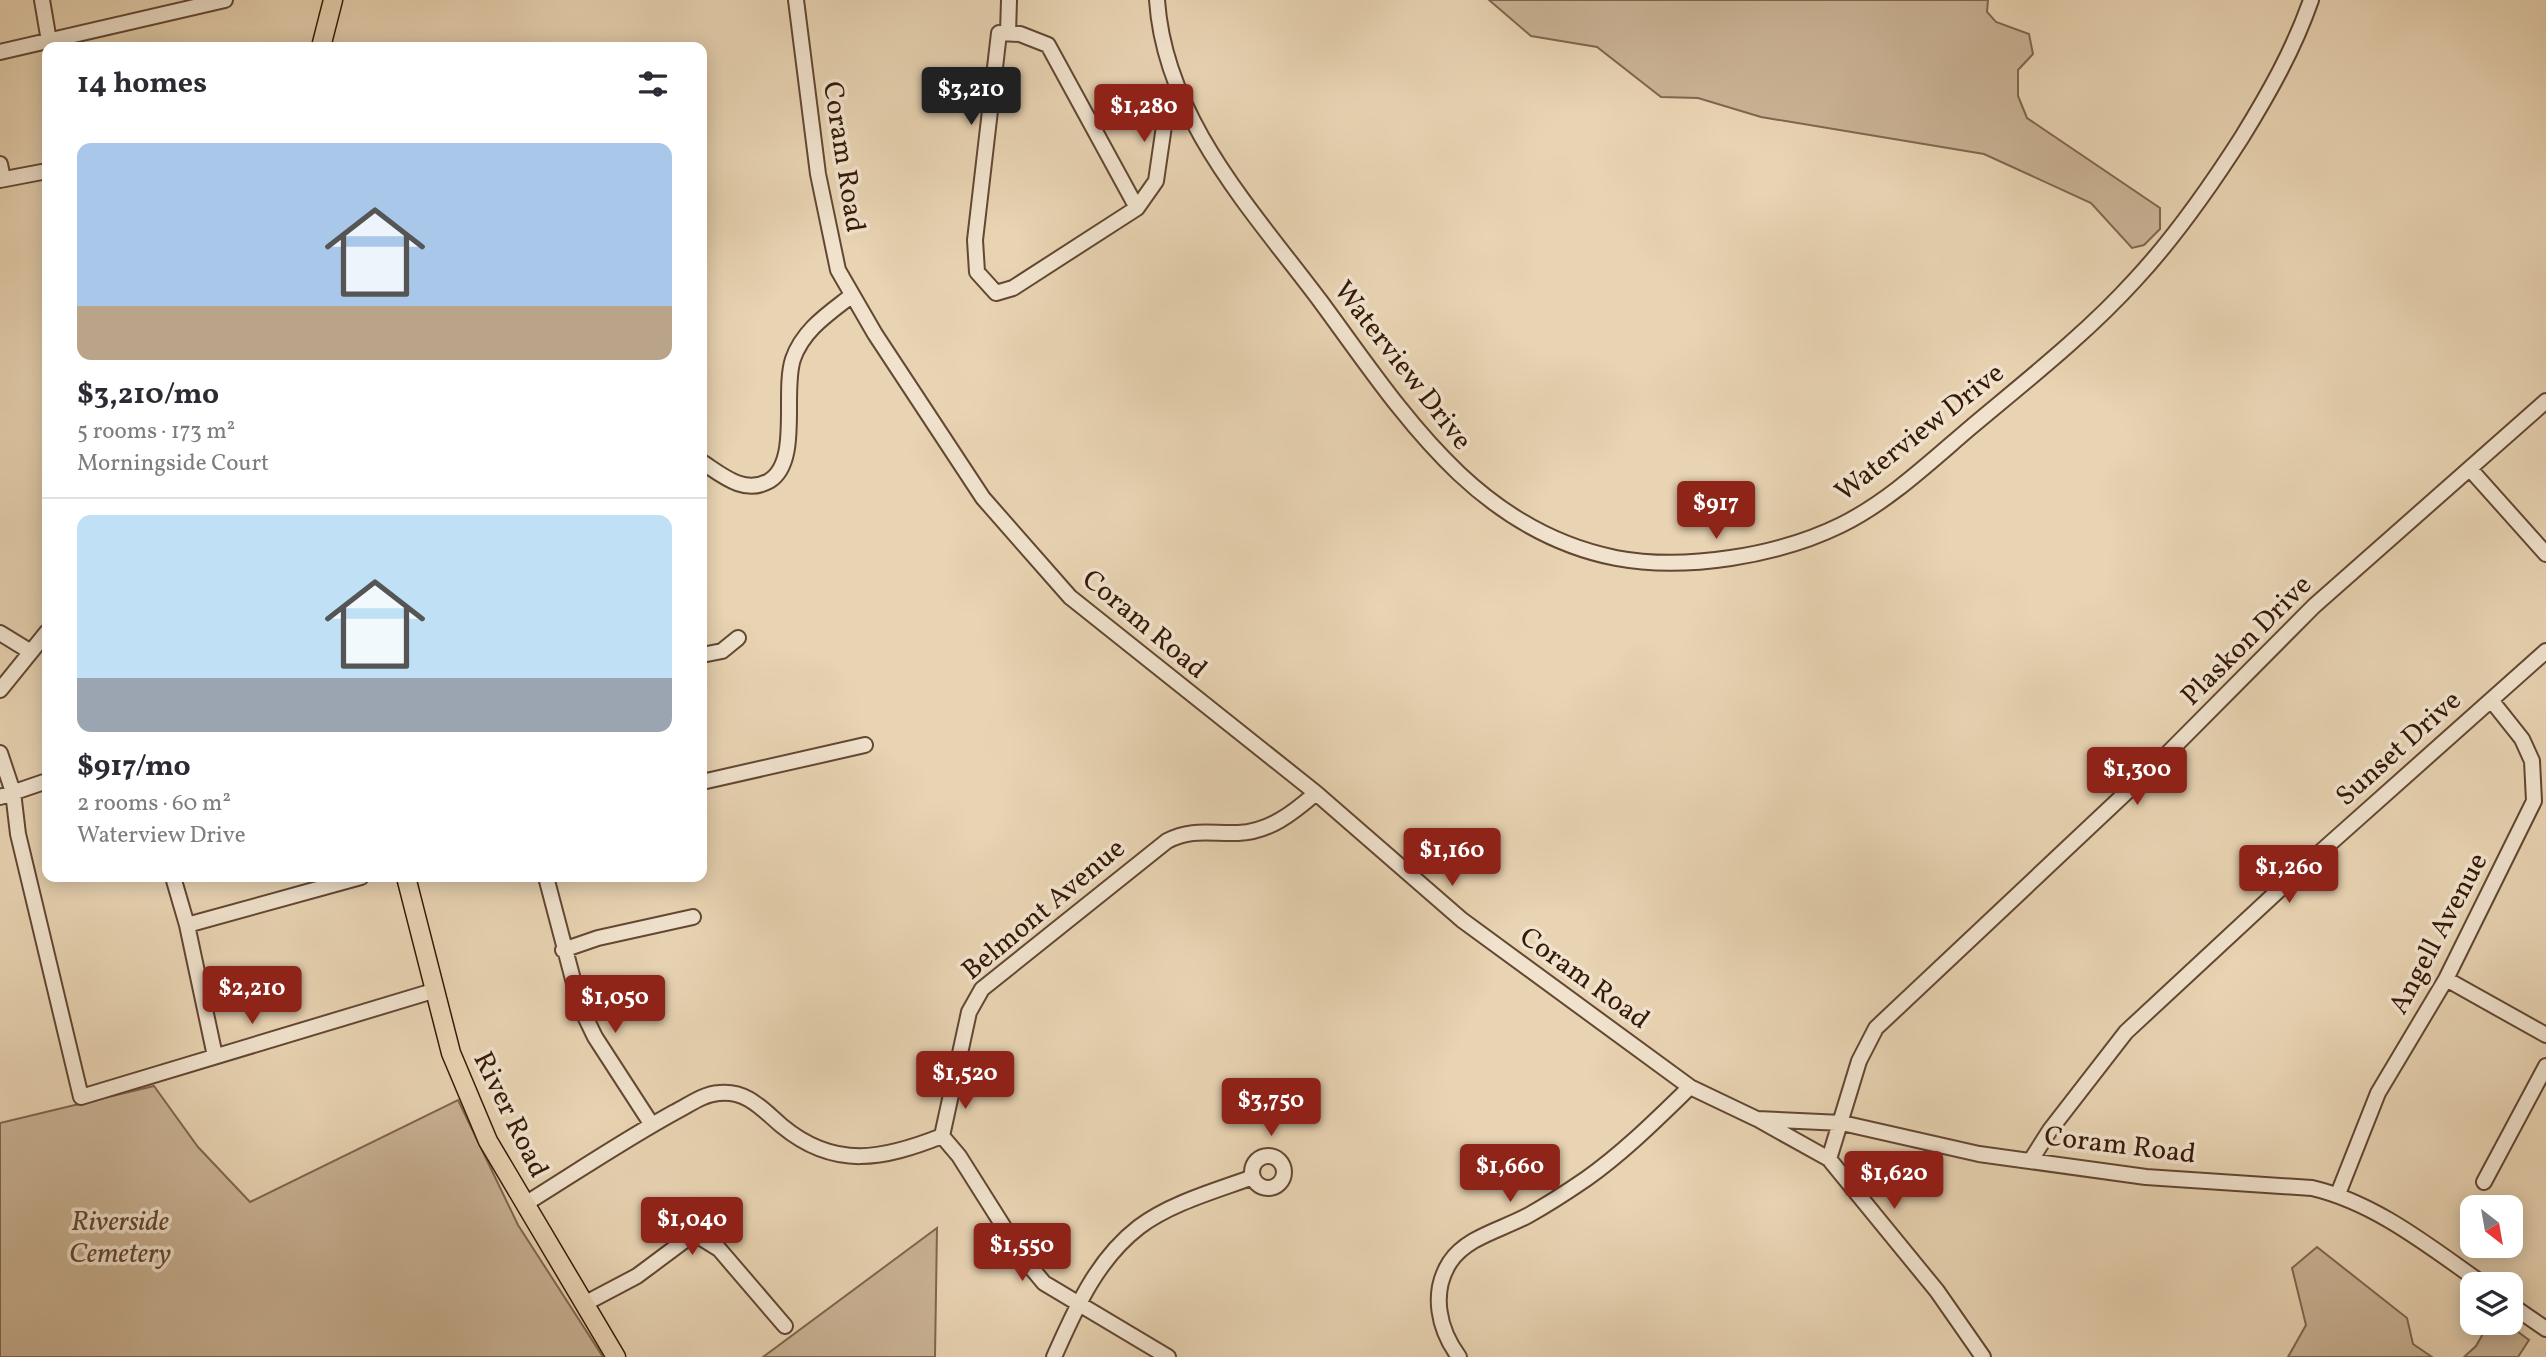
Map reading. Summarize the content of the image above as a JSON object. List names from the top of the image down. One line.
{"streets":{"main road":["River Road"],"street":["Coram Road","Waterview Drive","Plaskon Drive","Sunset Drive","Belmont Avenue","Angell Avenue"]},"crossings":[["Coram Road","Plaskon Drive"],["Coram Road","Sunset Drive"],["Coram Road","Belmont Avenue"],["Coram Road","Angell Avenue"],["Sunset Drive","Angell Avenue"]],"parks":["Riverside Cemetery"],"north":"bottom right","page":{"heading":"14 homes","price":["$3,210","$1,280","$917","$1,300","$1,160","$1,260","$2,210","$1,050","$1,520","$3,750","$1,660","$1,620","$1,040","$1,550"],"list":[{"name":"$3,210/mo","note":"5 rooms · 173 m² · Morningside Court"},{"name":"$917/mo","note":"2 rooms · 60 m² · Waterview Drive"}]}}
